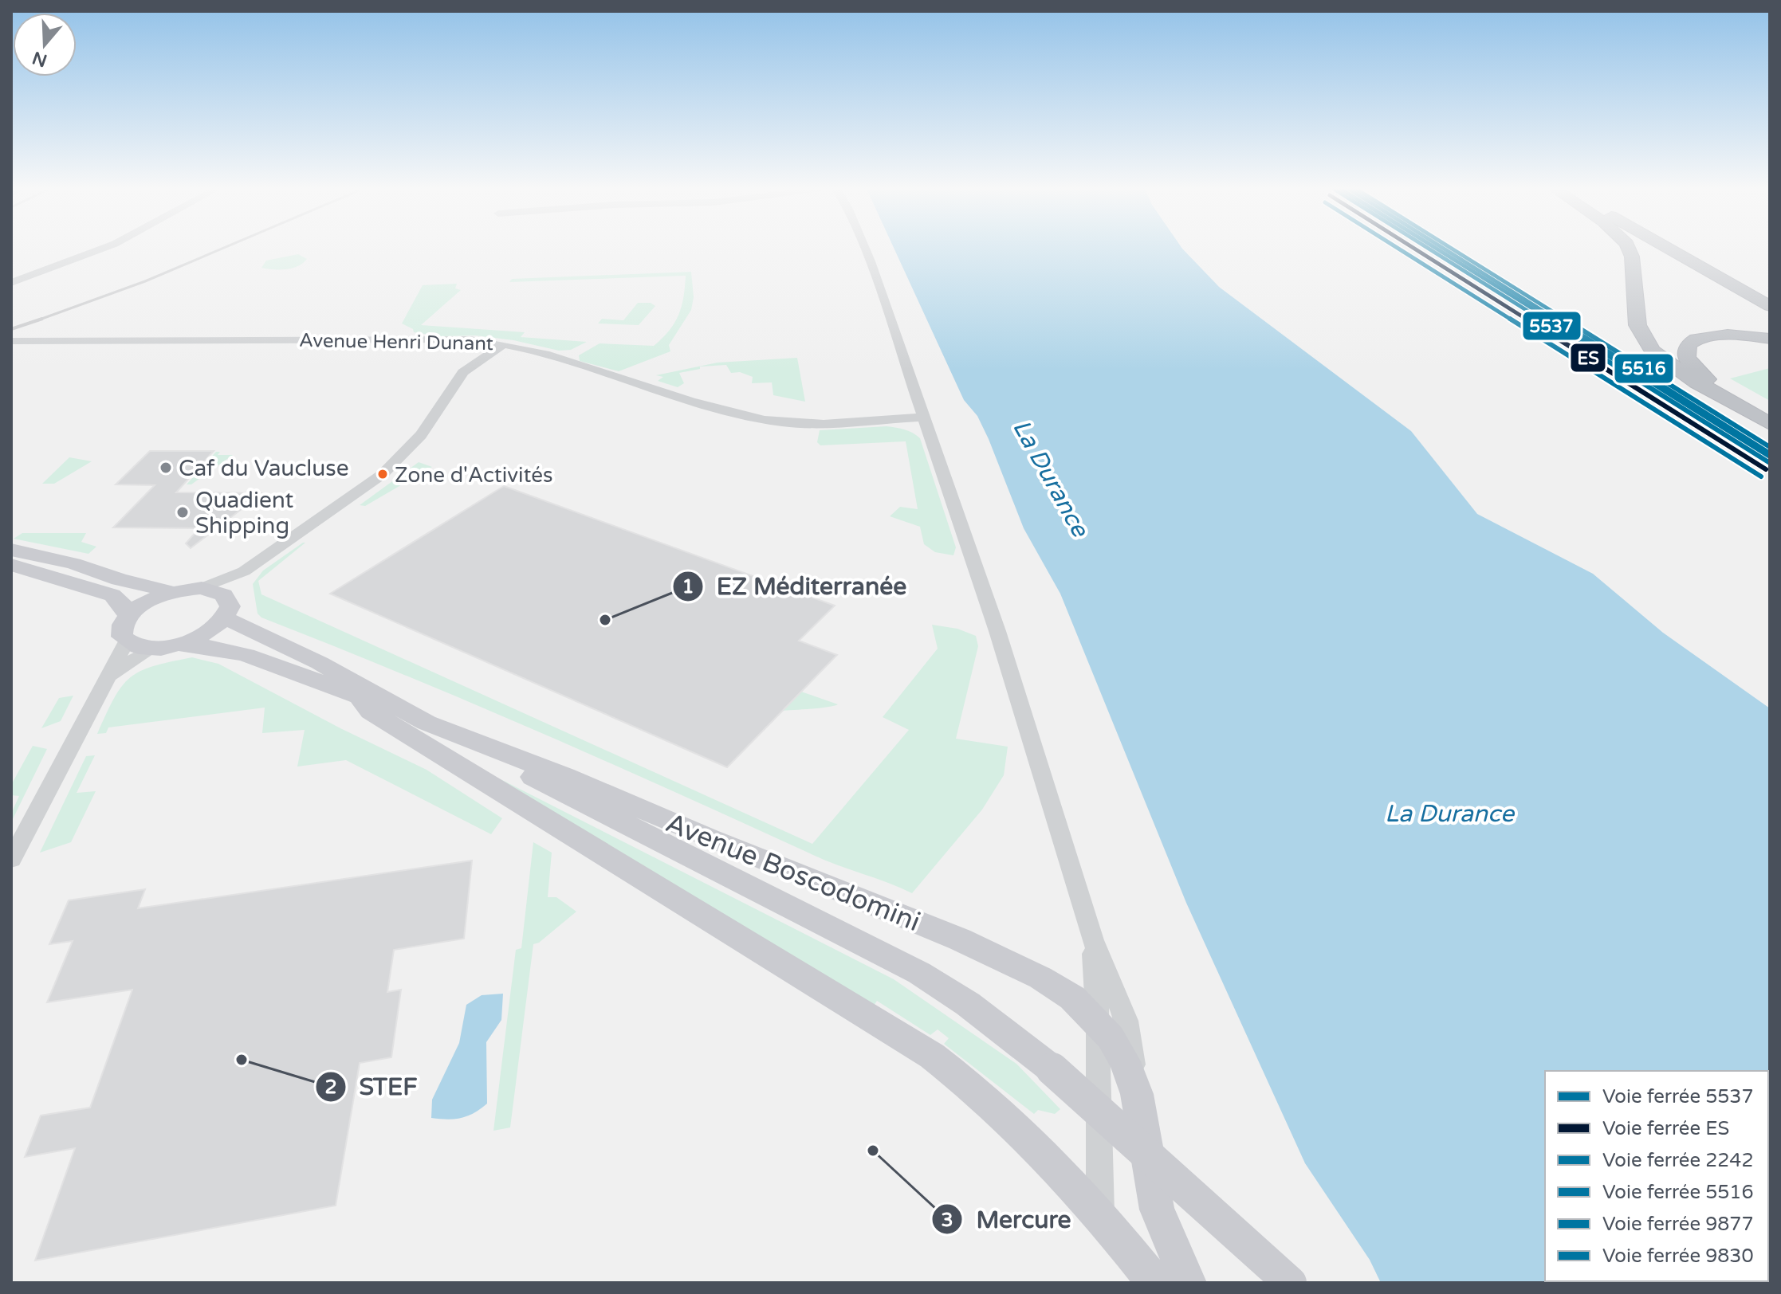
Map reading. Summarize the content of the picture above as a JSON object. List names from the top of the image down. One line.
{"streets":{"main road":["Avenue Boscodomini"],"street":["Avenue Henri Dunant"]},"water":["La Durance"],"places":["Caf du Vaucluse","Zone d'Activités","Quadient Shipping","EZ Méditerranée","STEF","Mercure"],"lines":["rail line 5537","rail line ES","rail line 2242","rail line 5516","rail line 9877","rail line 9830"],"legend":["Voie ferrée 5537","Voie ferrée ES","Voie ferrée 2242","Voie ferrée 5516","Voie ferrée 9877","Voie ferrée 9830"],"north":"bottom"}
